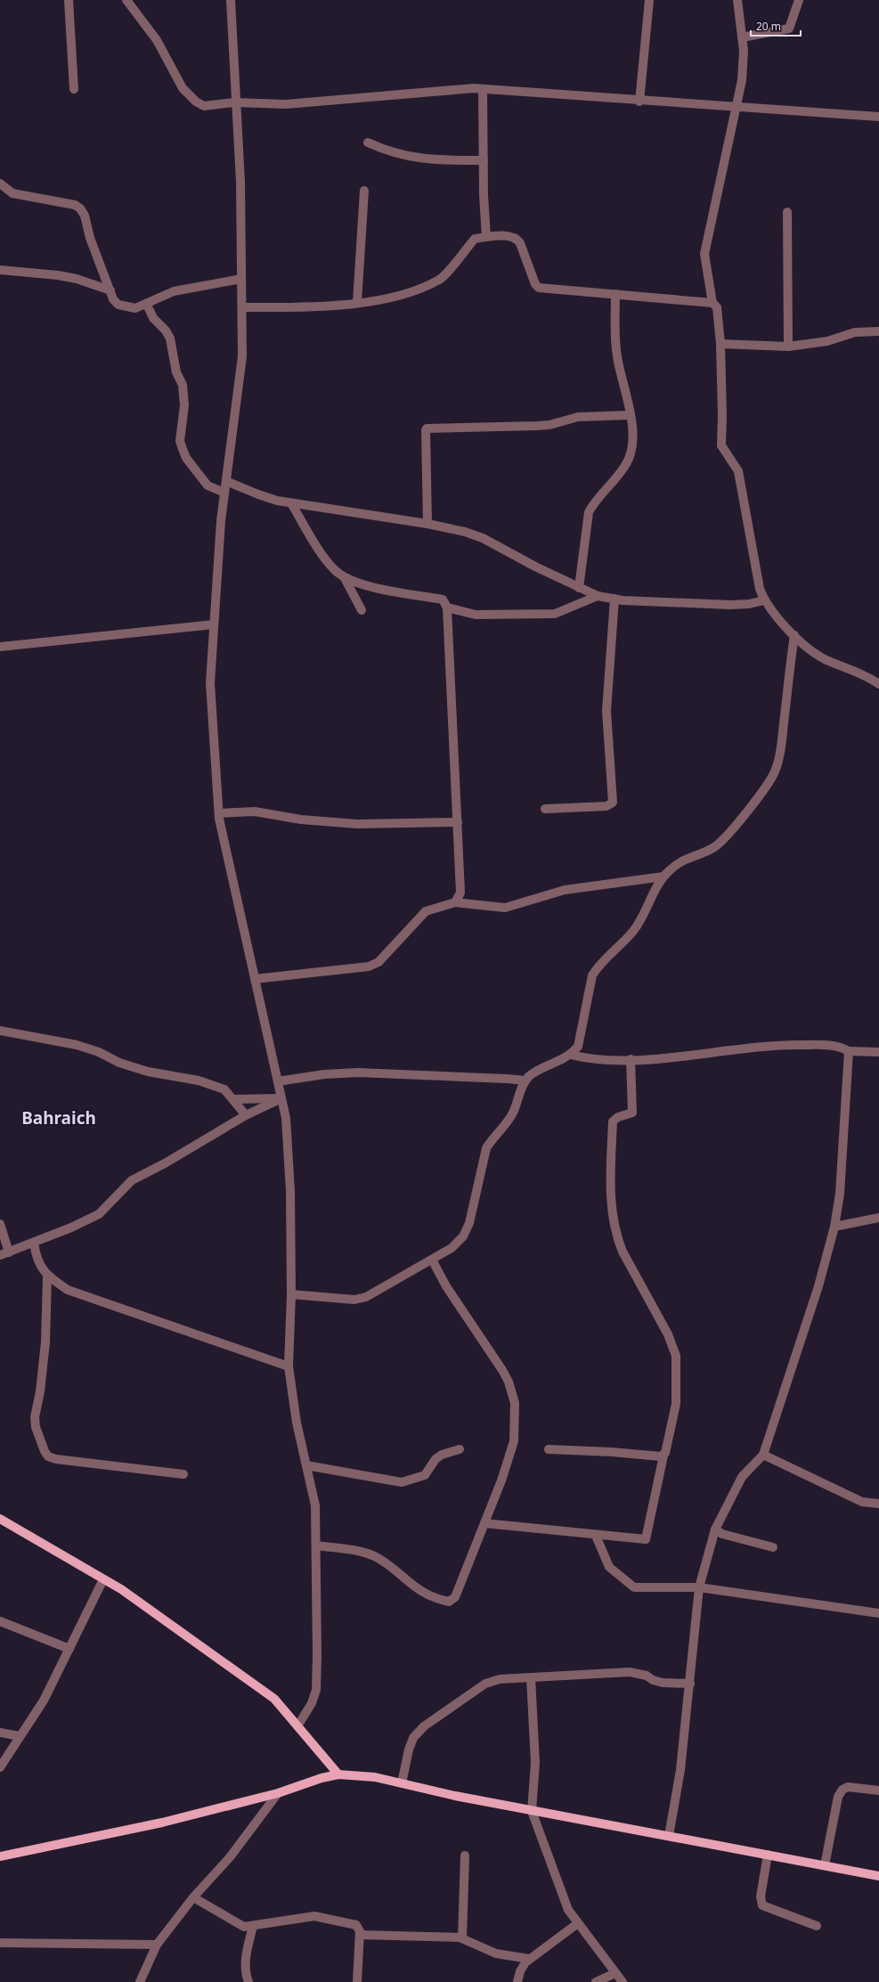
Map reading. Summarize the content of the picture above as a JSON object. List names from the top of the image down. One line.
{"districts":["Bahraich"],"scale_bar":"20 m"}
